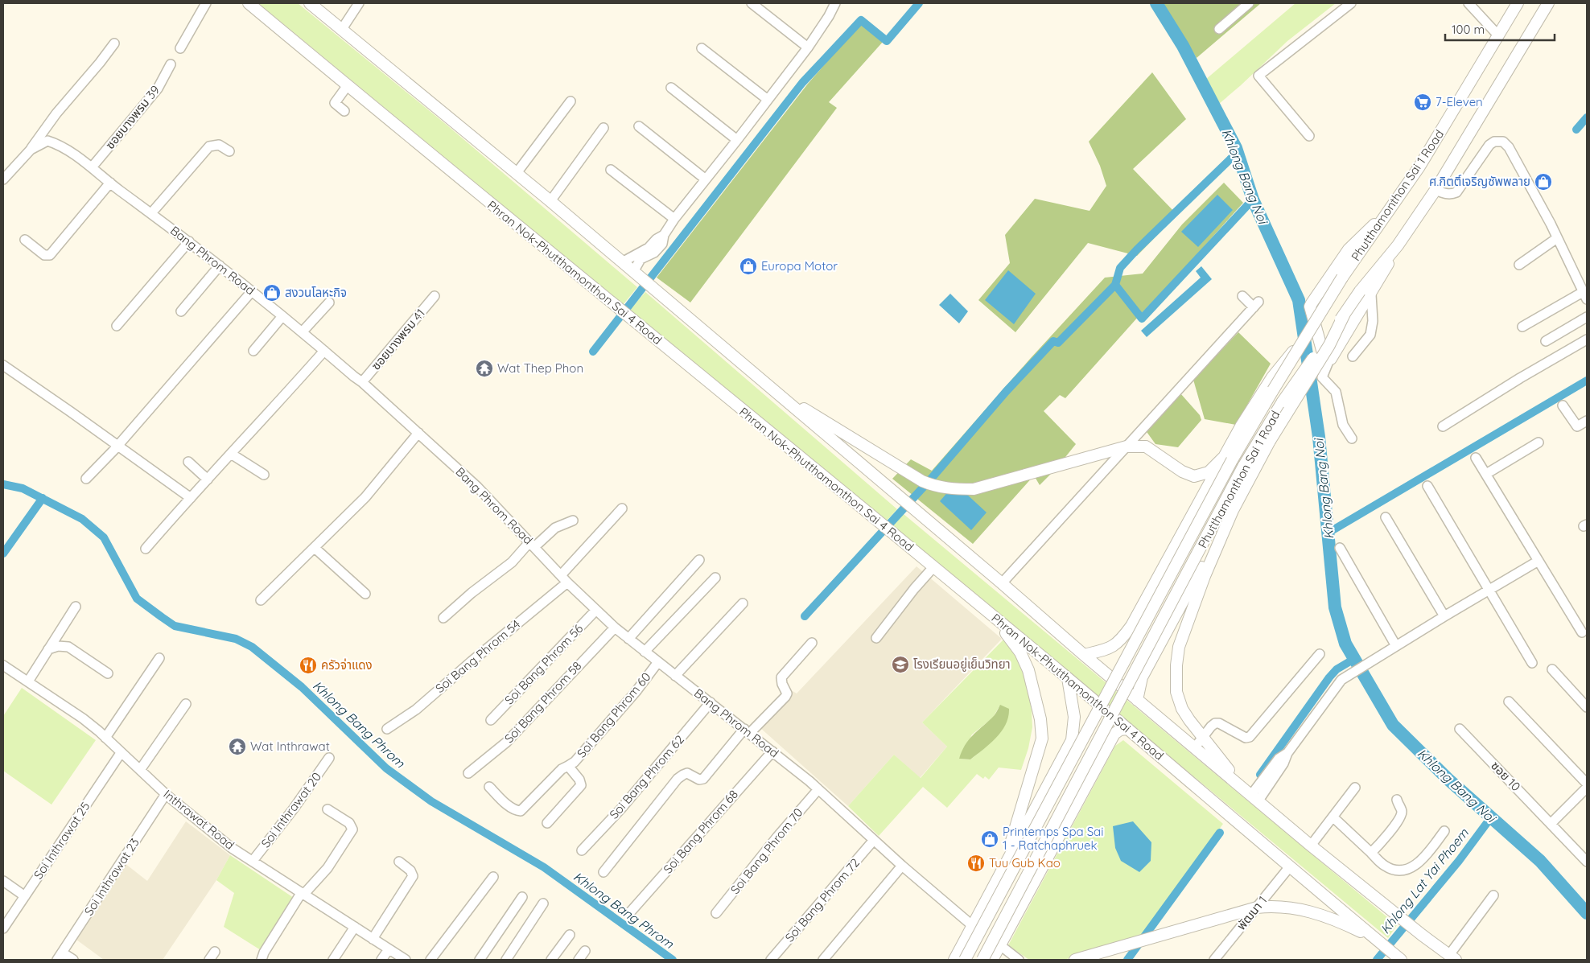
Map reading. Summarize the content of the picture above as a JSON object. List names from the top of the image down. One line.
{"streets":{"main road":["Phutthamonthon Sai 1 Road","Phran Nok-Phutthamonthon Sai 4 Road"],"street":["ซอยบางพรม 39","Bang Phrom Road","ซอยบางพรม 41","Soi Bang Phrom 54","Soi Bang Phrom 56","Soi Bang Phrom 58","Soi Bang Phrom 60","ซอย 10","Soi Bang Phrom 62","Soi Inthrawat 20","Inthrawat Road","Soi Bang Phrom 68","Soi Inthrawat 25","Soi Bang Phrom 70","Soi Inthrawat 23","Soi Bang Phrom 72","พัฒนา 1"]},"crossings":[["ซอยบางพรม 39","Bang Phrom Road"],["Bang Phrom Road","ซอยบางพรม 41"],["Bang Phrom Road","Soi Bang Phrom 54"],["Bang Phrom Road","Soi Bang Phrom 56"],["Bang Phrom Road","Soi Bang Phrom 58"],["Bang Phrom Road","Soi Bang Phrom 60"],["Bang Phrom Road","Soi Bang Phrom 62"],["Bang Phrom Road","Soi Bang Phrom 68"],["Bang Phrom Road","Soi Bang Phrom 70"],["Bang Phrom Road","Soi Bang Phrom 72"],["Phran Nok-Phutthamonthon Sai 4 Road","พัฒนา 1"],["Soi Inthrawat 20","Inthrawat Road"],["Inthrawat Road","Soi Inthrawat 25"],["Inthrawat Road","Soi Inthrawat 23"]],"water":["Khlong Bang Noi","Khlong Bang Phrom","Khlong Lat Yai Phoem"],"places":{"supermarket":["7-Eleven"],"shop":["ศ.กิตติ์เจริญซัพพลาย","Europa Motor","สงวนโลหะกิจ","Printemps Spa Sai 1 - Ratchaphruek"],"temple":["Wat Thep Phon","Wat Inthrawat"],"school or university":["โรงเรียนอยู่เย็นวิทยา"],"restaurant":["ครัวจ่าแดง","Tuu Gub Kao"]},"scale_bar":"100 m"}
